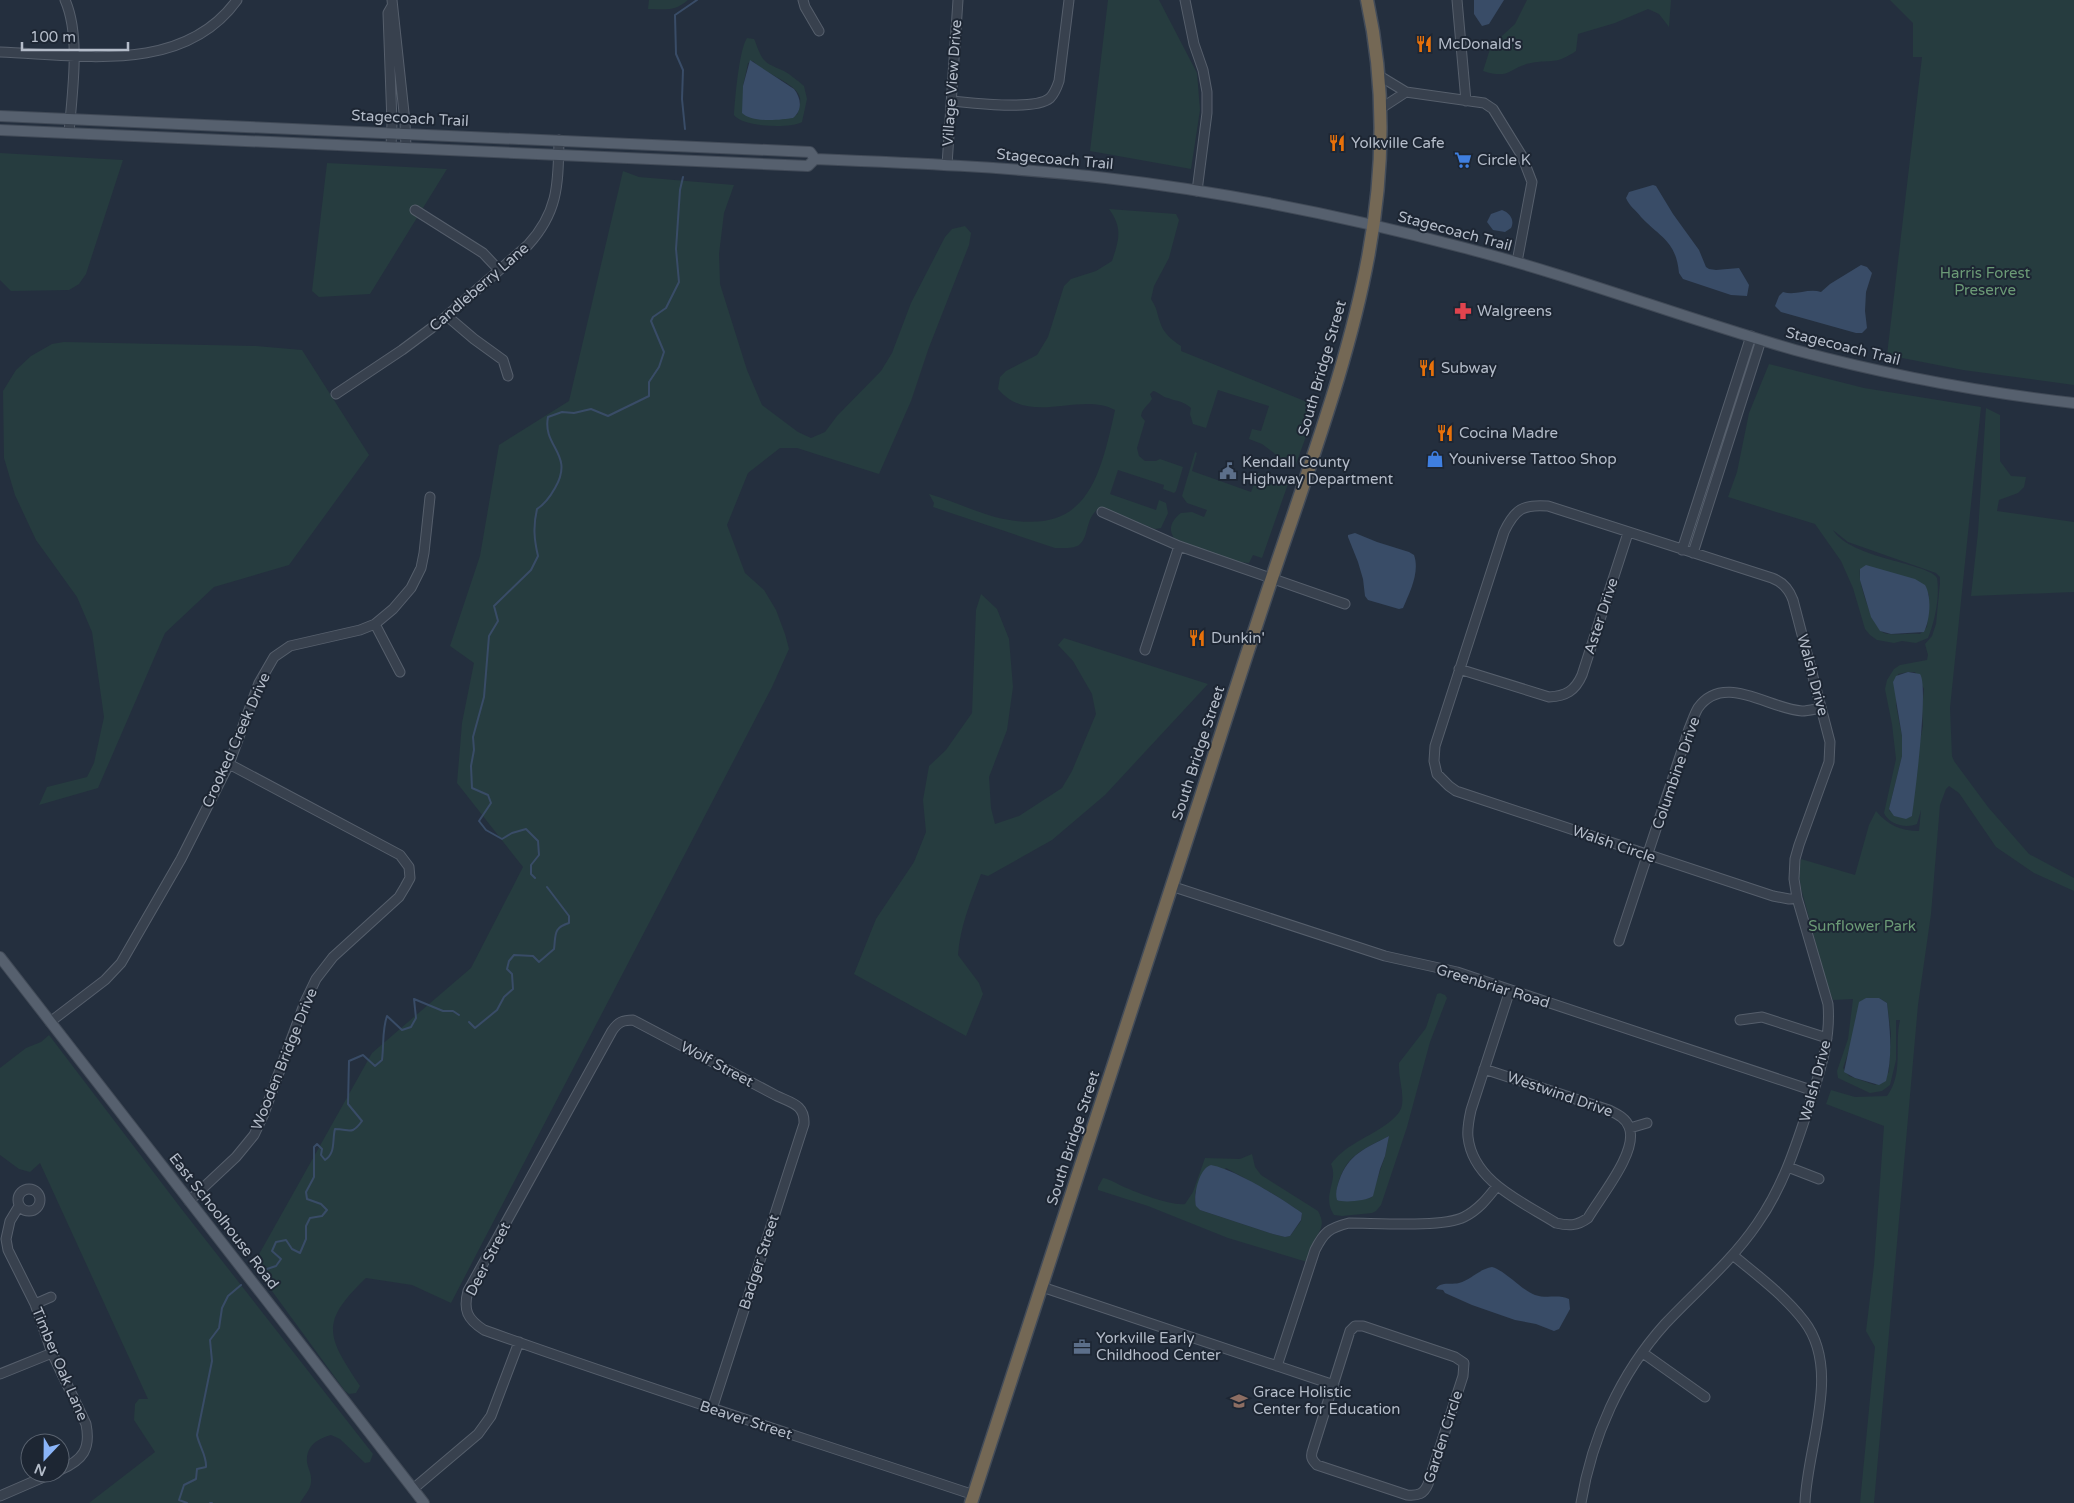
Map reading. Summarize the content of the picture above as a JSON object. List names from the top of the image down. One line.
{"streets":{"highway":["South Bridge Street"],"main road":["Stagecoach Trail","East Schoolhouse Road"],"street":["Village View Drive","Candleberry Lane","Aster Drive","Walsh Drive","Crooked Creek Drive","Columbine Drive","Walsh Circle","Greenbriar Road","Wooden Bridge Drive","Wolf Street","Westwind Drive","Deer Street","Badger Street","Timber Oak Lane","Beaver Street","Garden Circle"]},"crossings":[["Village View Drive","Stagecoach Trail"],["Stagecoach Trail","Candleberry Lane"],["Stagecoach Trail","South Bridge Street"],["South Bridge Street","Greenbriar Road"],["South Bridge Street","Beaver Street"],["Aster Drive","Walsh Circle"],["Walsh Drive","Columbine Drive"],["Walsh Drive","Walsh Circle"],["Walsh Drive","Greenbriar Road"],["Crooked Creek Drive","Wooden Bridge Drive"],["Crooked Creek Drive","East Schoolhouse Road"],["Columbine Drive","Walsh Circle"],["Greenbriar Road","Westwind Drive"],["Wooden Bridge Drive","East Schoolhouse Road"],["Wolf Street","Deer Street"],["Wolf Street","Badger Street"],["Deer Street","Beaver Street"],["Badger Street","Beaver Street"]],"parks":["Harris Forest Preserve","Sunflower Park"],"places":{"restaurant":["McDonald's","Yolkville Cafe","Subway","Cocina Madre","Dunkin'"],"supermarket":["Circle K"],"pharmacy":["Walgreens"],"shop":["Youniverse Tattoo Shop"],"public building":["Kendall County Highway Department"],"office":["Yorkville Early Childhood Center"],"school or university":["Grace Holistic Center for Education"]},"scale_bar":"100 m","north":"bottom"}
